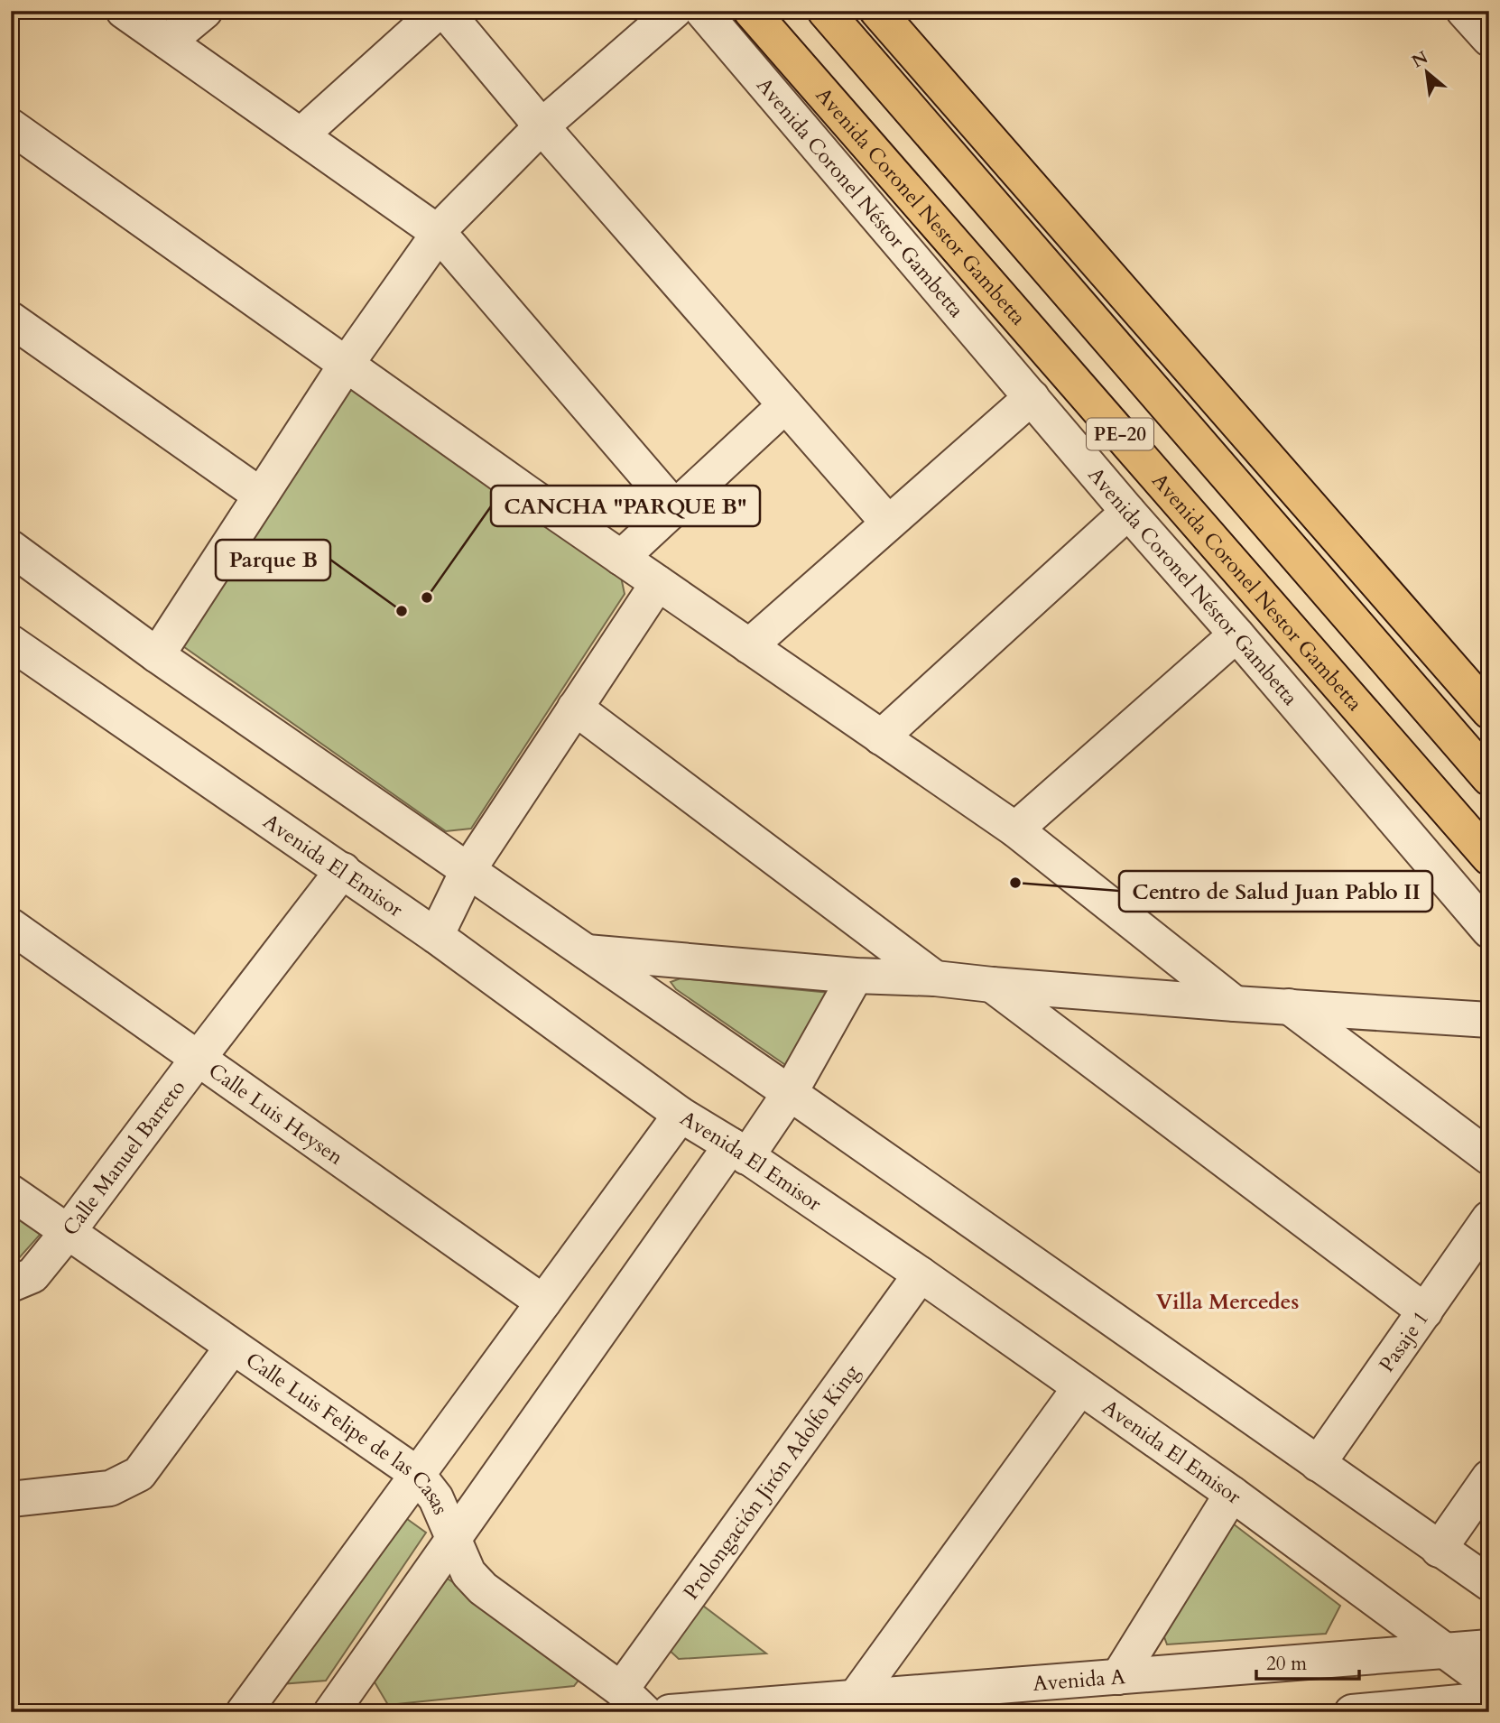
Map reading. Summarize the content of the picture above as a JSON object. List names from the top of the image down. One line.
{"streets":{"highway":["Avenida Coronel Nestor Gambetta","PE-20"],"street":["Avenida Coronel Néstor Gambetta","Avenida El Emisor","Calle Luis Heysen","Calle Manuel Barreto","Pasaje 1","Calle Luis Felipe de las Casas","Prolongación Jirón Adolfo King","Avenida A"]},"crossings":[["Avenida El Emisor","Calle Manuel Barreto"],["Avenida El Emisor","Prolongación Jirón Adolfo King"],["Avenida El Emisor","Avenida A"],["Calle Luis Heysen","Calle Manuel Barreto"],["Calle Manuel Barreto","Calle Luis Felipe de las Casas"],["Calle Luis Felipe de las Casas","Prolongación Jirón Adolfo King"]],"districts":["Villa Mercedes"],"places":["CANCHA \"PARQUE B\"","Parque B","Centro de Salud Juan Pablo II"],"scale_bar":"20 m","north":"top left"}
